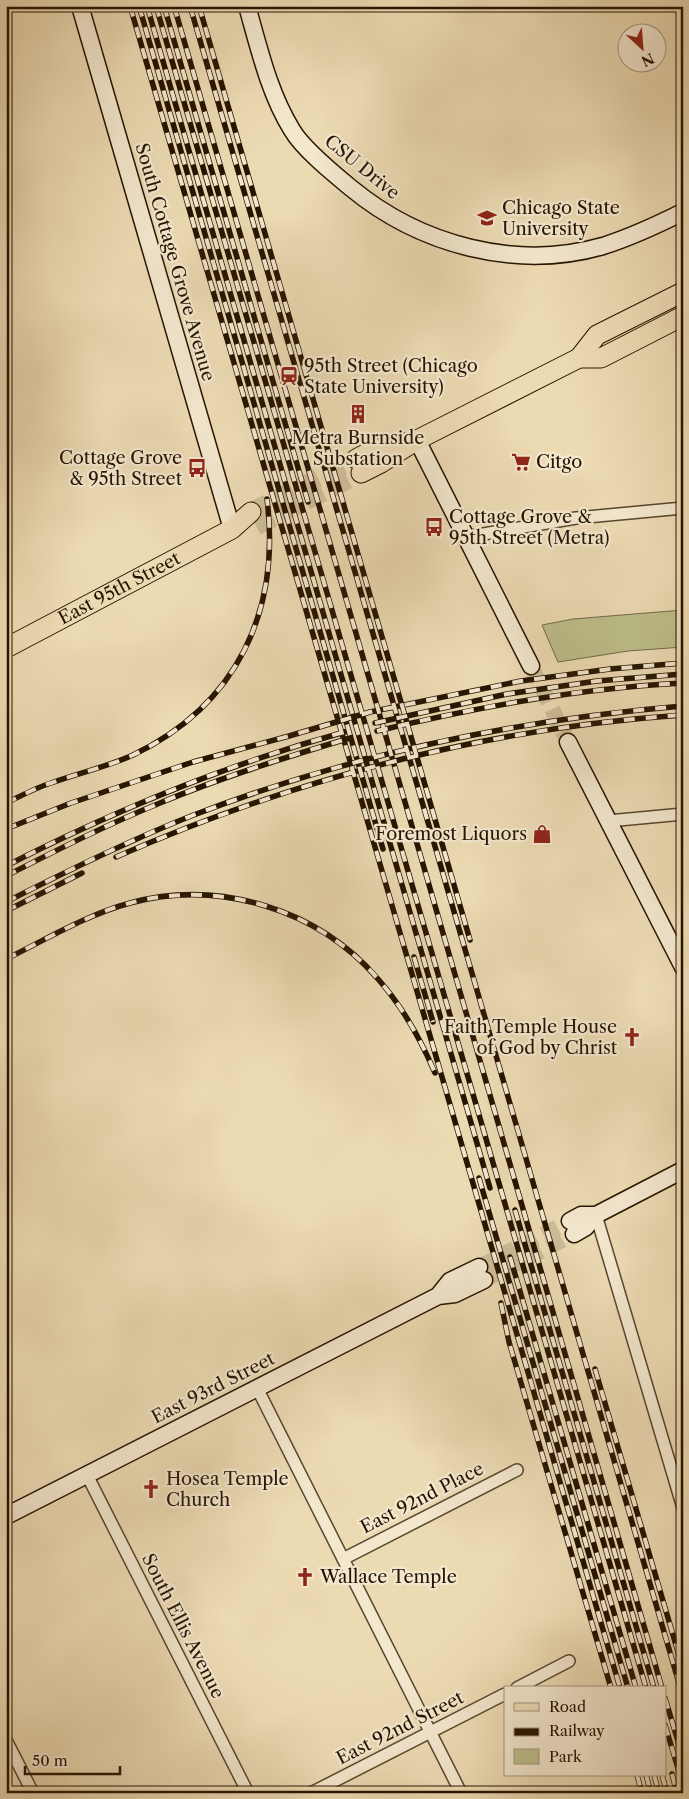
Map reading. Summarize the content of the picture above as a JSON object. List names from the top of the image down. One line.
{"streets":{"main road":["East 95th Street"],"street":["CSU Drive","South Cottage Grove Avenue","East 93rd Street","East 92nd Place","South Ellis Avenue","East 92nd Street"]},"crossings":[["South Cottage Grove Avenue","East 95th Street"],["East 93rd Street","South Ellis Avenue"]],"places":{"school or university":["Chicago State University"],"station":["95th Street (Chicago State University)"],"building":["Metra Burnside Substation"],"supermarket":["Citgo"],"bus stop":["Cottage Grove & 95th Street","Cottage Grove & 95th Street (Metra)"],"shop":["Foremost Liquors"],"church":["Faith Temple House of God by Christ","Hosea Temple Church","Wallace Temple"]},"legend":["Road","Railway","Park"],"scale_bar":"50 m","north":"bottom right"}
